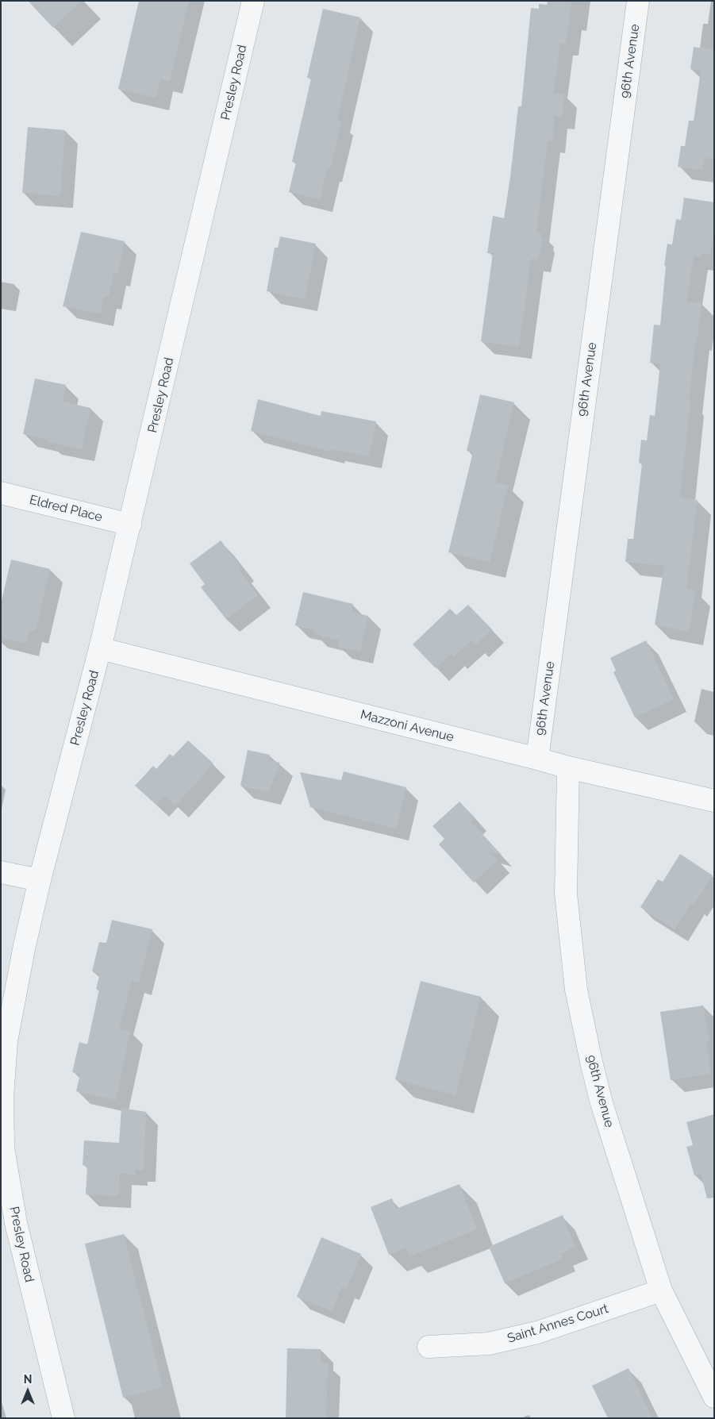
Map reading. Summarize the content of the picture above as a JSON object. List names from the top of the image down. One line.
{"streets":{"street":["96th Avenue","Presley Road","Eldred Place","Mazzoni Avenue","Saint Annes Court"]},"crossings":[["96th Avenue","Mazzoni Avenue"],["96th Avenue","Saint Annes Court"],["Presley Road","Eldred Place"],["Presley Road","Mazzoni Avenue"]],"north":"top"}
